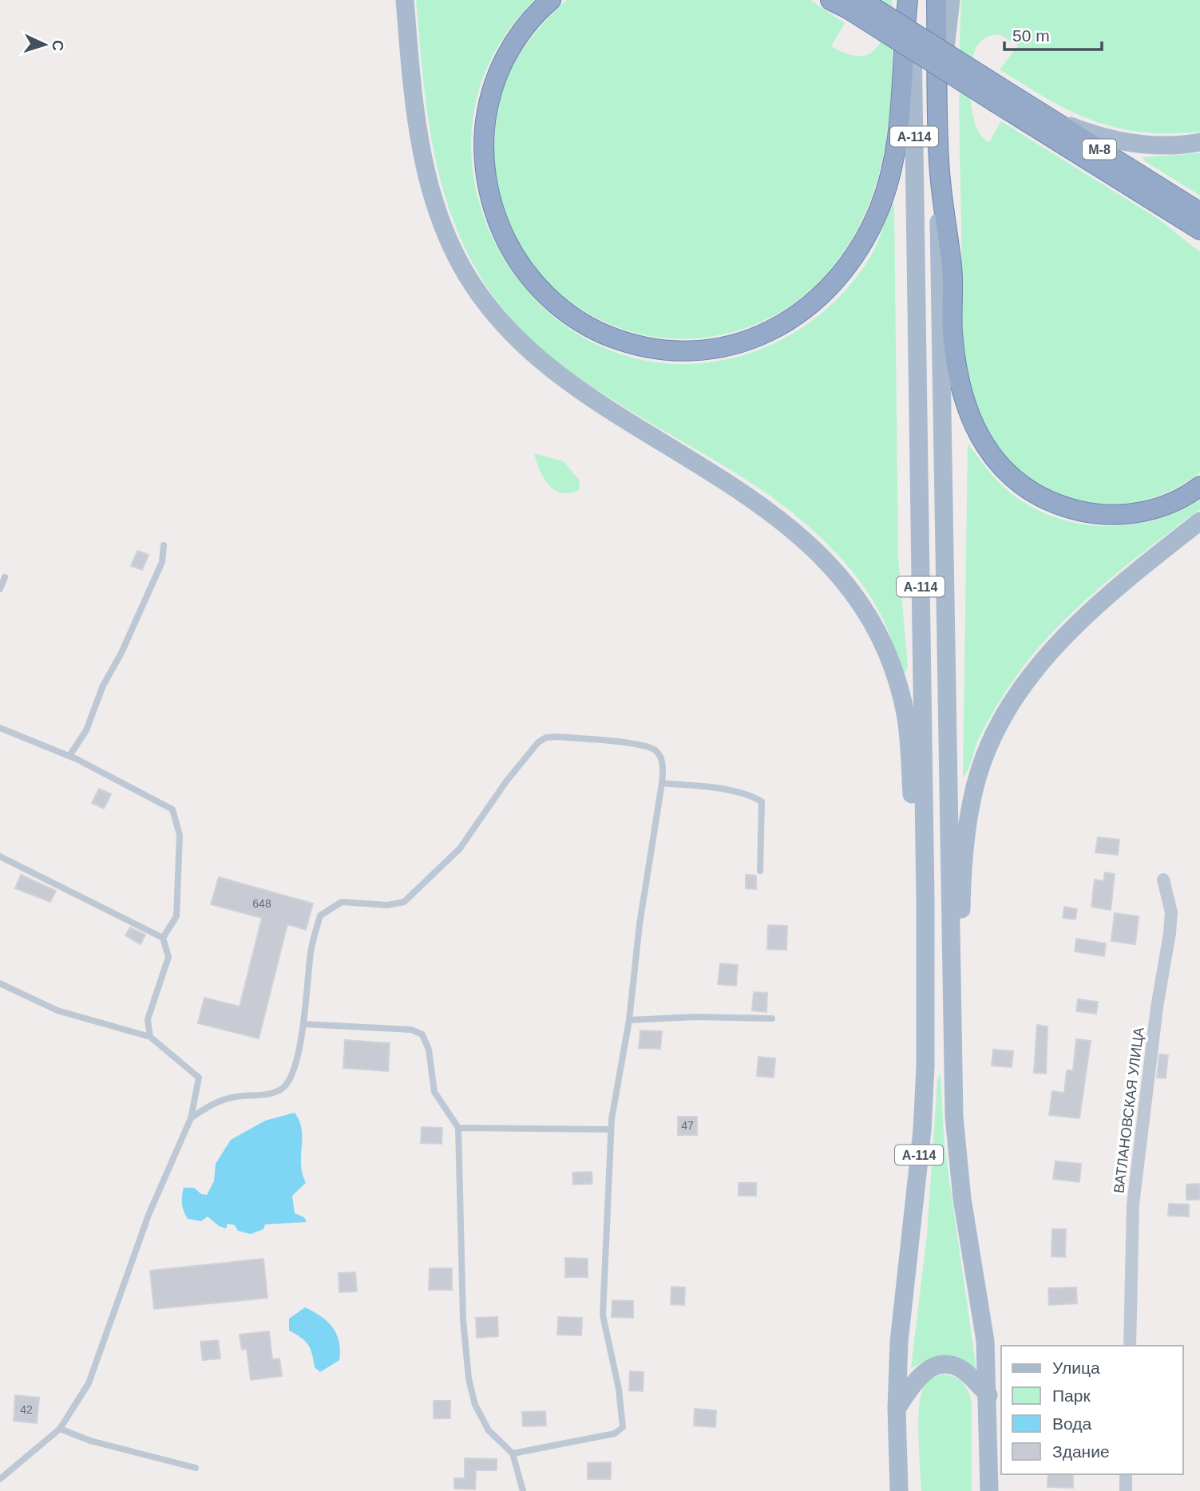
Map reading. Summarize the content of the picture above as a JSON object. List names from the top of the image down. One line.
{"streets":{"highway":["А-114","М-8"],"street":["ВАТЛАНОВСКАЯ УЛИЦА"]},"house_numbers":["648","47","42"],"legend":["Улица","Парк","Вода","Здание"],"scale_bar":"50 m","north":"right"}
